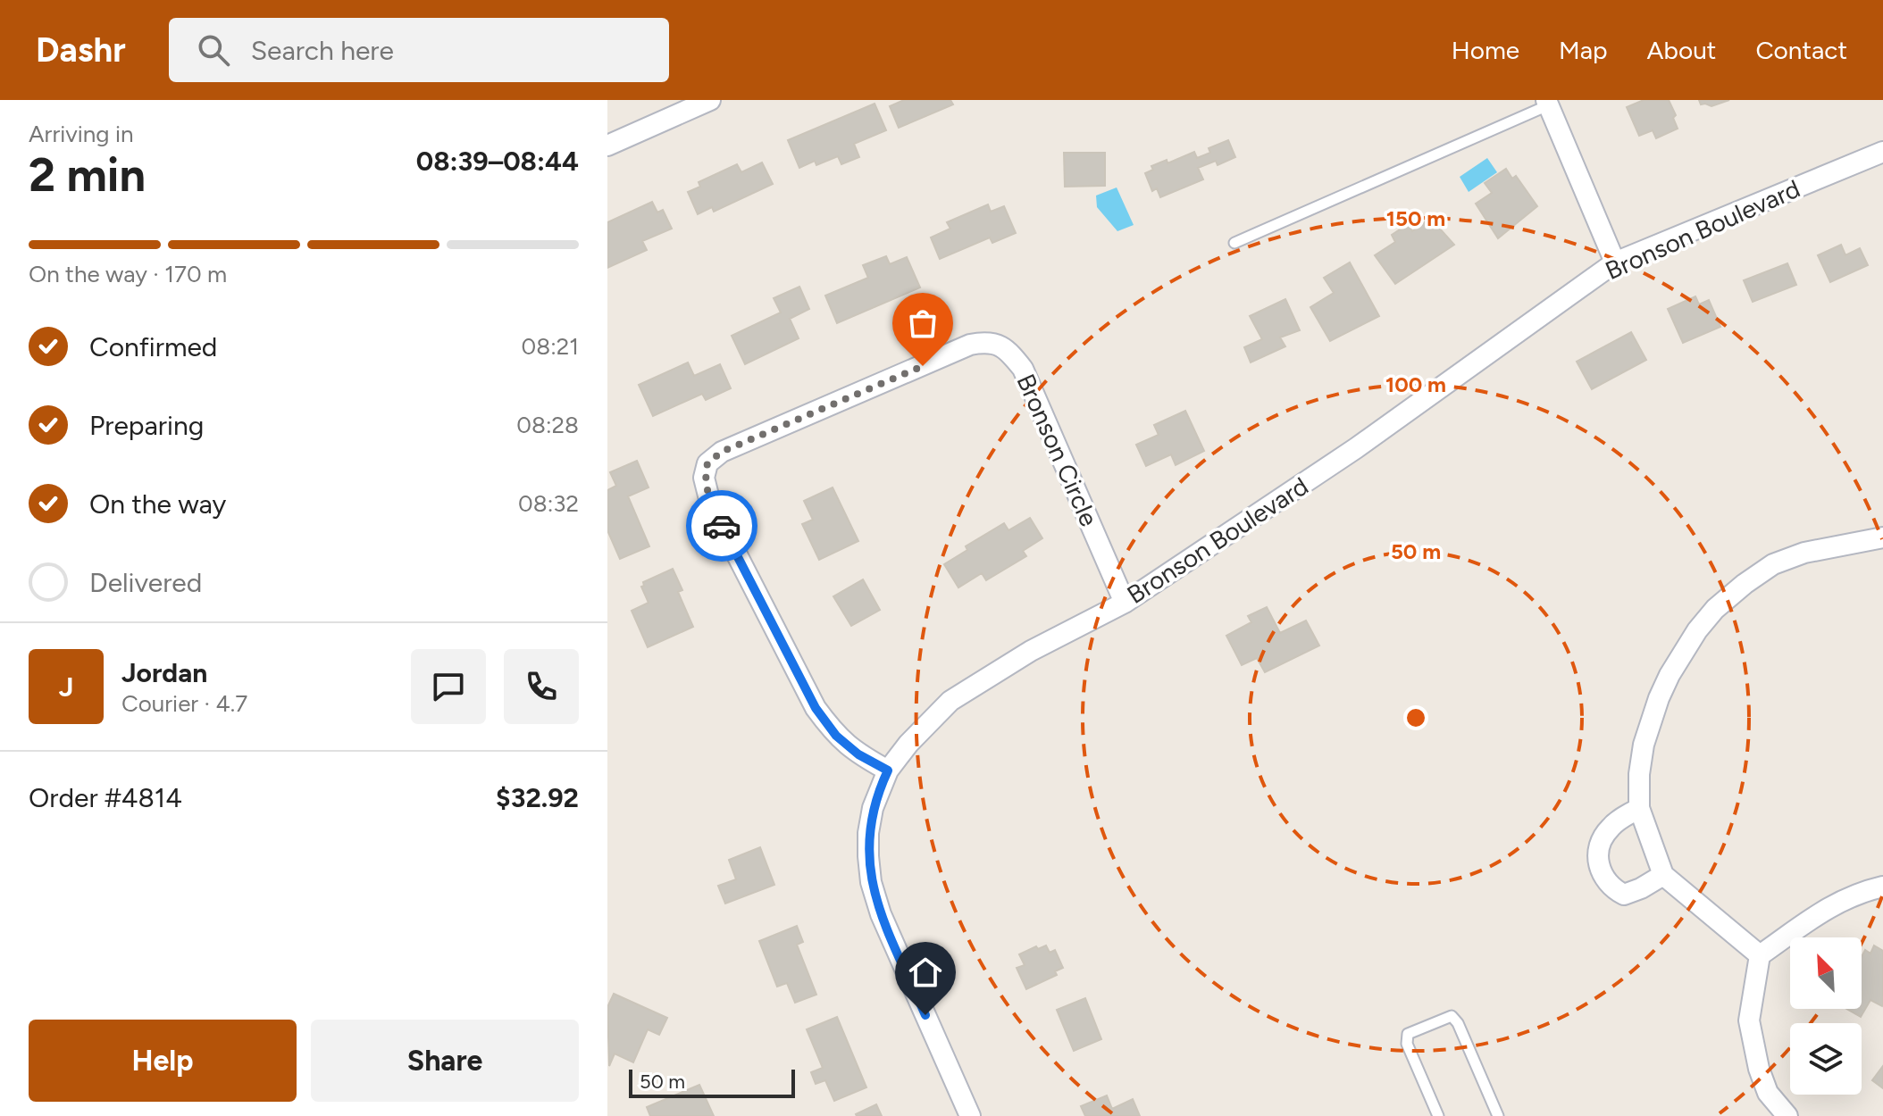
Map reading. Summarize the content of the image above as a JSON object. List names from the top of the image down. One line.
{"streets":{"street":["Bronson Boulevard","Bronson Circle"]},"crossings":[["Bronson Boulevard","Bronson Circle"]],"scale_bar":"50 m","north":"top left","page":{"header":"Dashr","search":"Search here","nav":["Home","Map","About","Contact"],"heading":["2 min","Arriving in","08:39–08:44"],"panel":["Jordan","Courier · 4.7","Order #4814","$32.92"],"bar":"On the way · 170 m","list":[["Confirmed","08:21"],["Preparing","08:28"],["On the way","08:32"],"Delivered"],"round":"J","buttons":["Help","Share"],"scale":"50 m"},"rings":["150 m","100 m","50 m"]}
